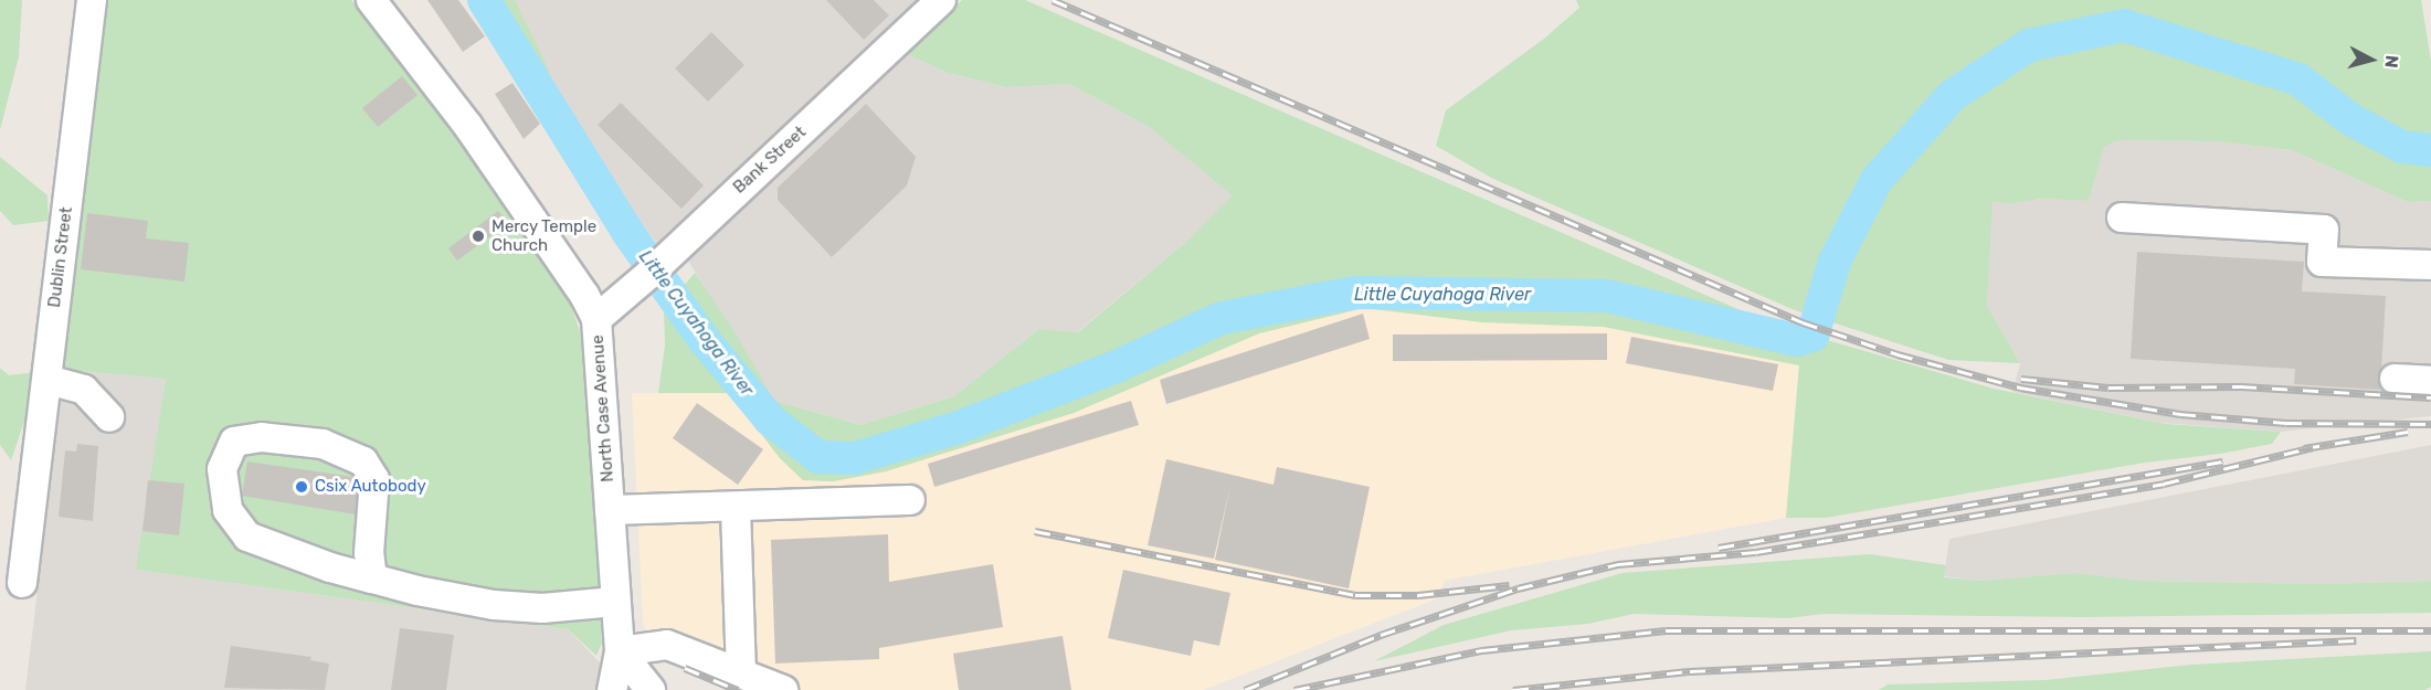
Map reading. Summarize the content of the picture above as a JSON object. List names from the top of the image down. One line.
{"streets":{"street":["Bank Street","Dublin Street","North Case Avenue"]},"crossings":[["Bank Street","North Case Avenue"]],"water":["Little Cuyahoga River"],"places":["Mercy Temple Church","Csix Autobody"],"north":"right"}
